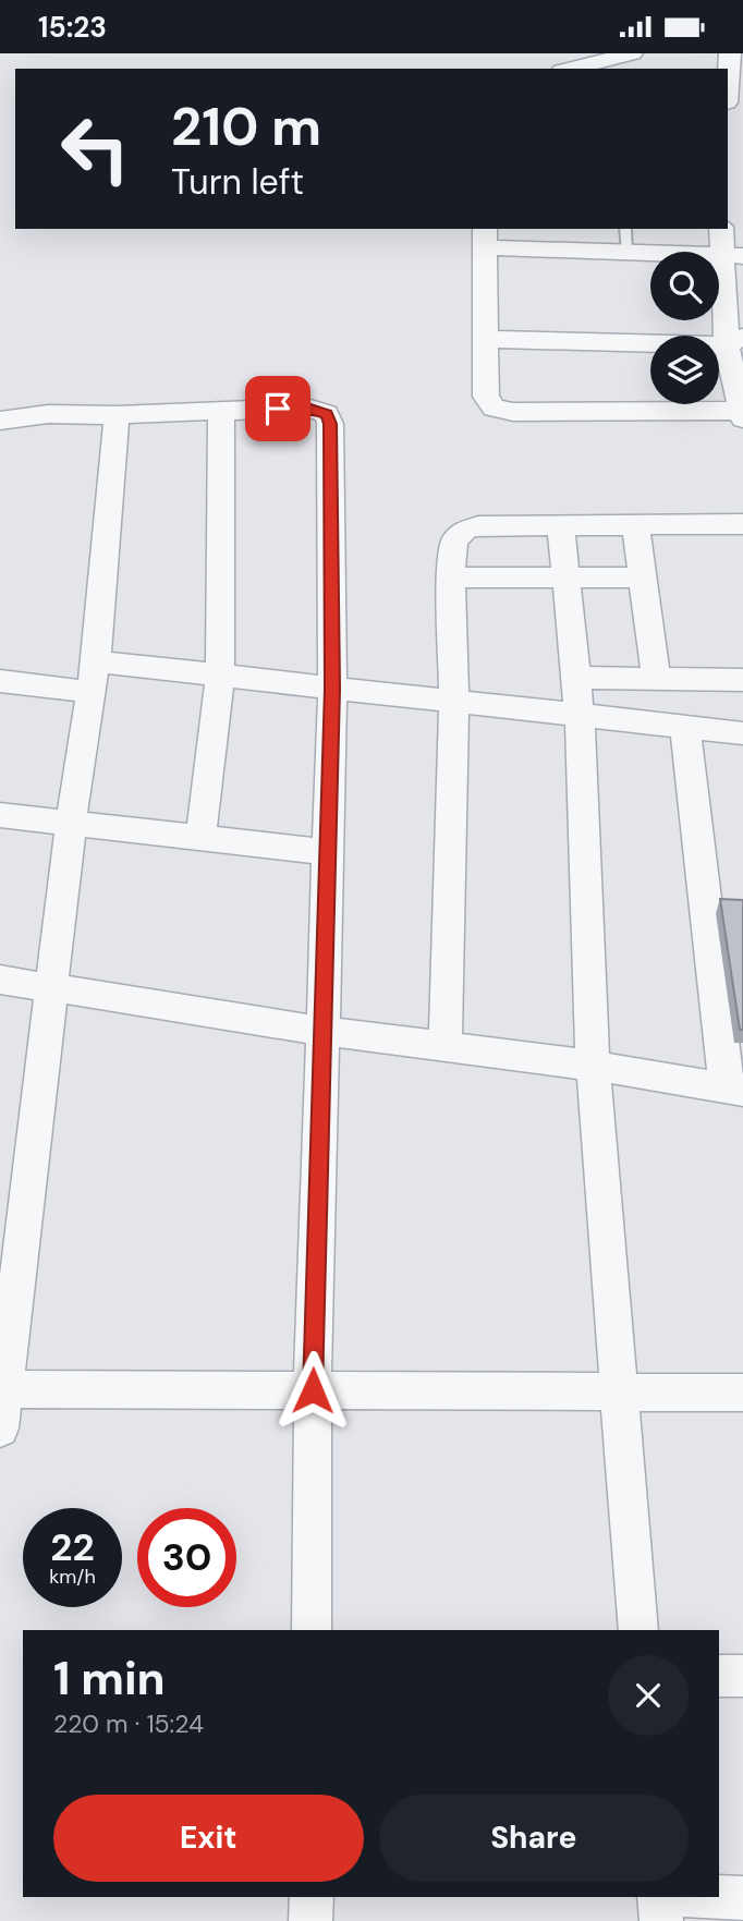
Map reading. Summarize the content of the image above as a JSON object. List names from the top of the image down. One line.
{"page":{"status":"15:23","turn":["210 m","Turn left"],"speed":"22 km/h","limit":"30","heading":["1 min","220 m · 15:24"],"buttons":["Exit","Share"]}}
